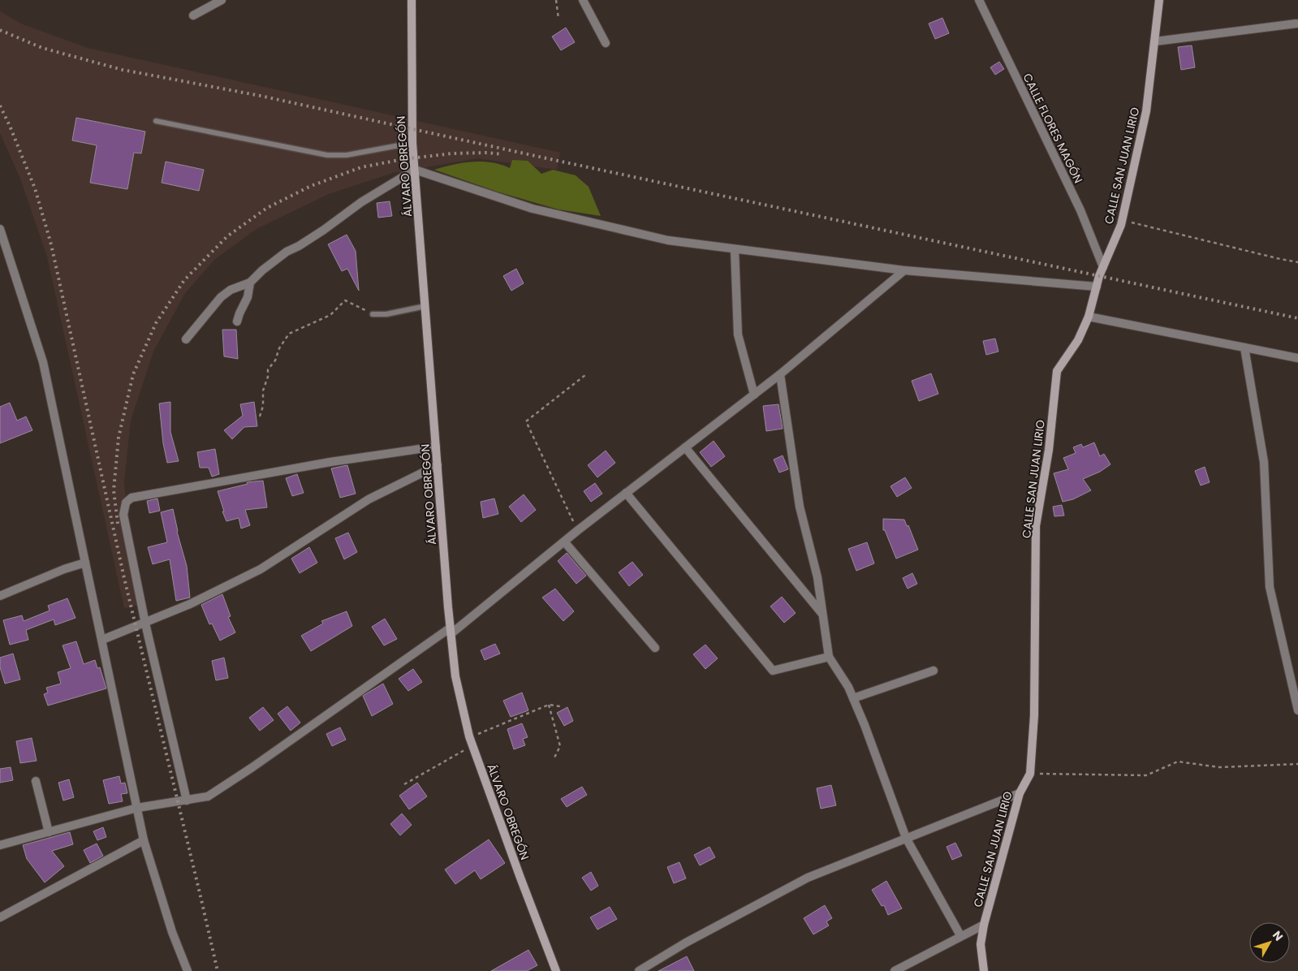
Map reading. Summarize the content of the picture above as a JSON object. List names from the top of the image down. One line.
{"streets":{"street":["CALLE FLORES MAGÓN","CALLE SAN JUAN LIRIO","ÁLVARO OBREGÓN"]},"crossings":[["CALLE FLORES MAGÓN","CALLE SAN JUAN LIRIO"]],"north":"top right"}
